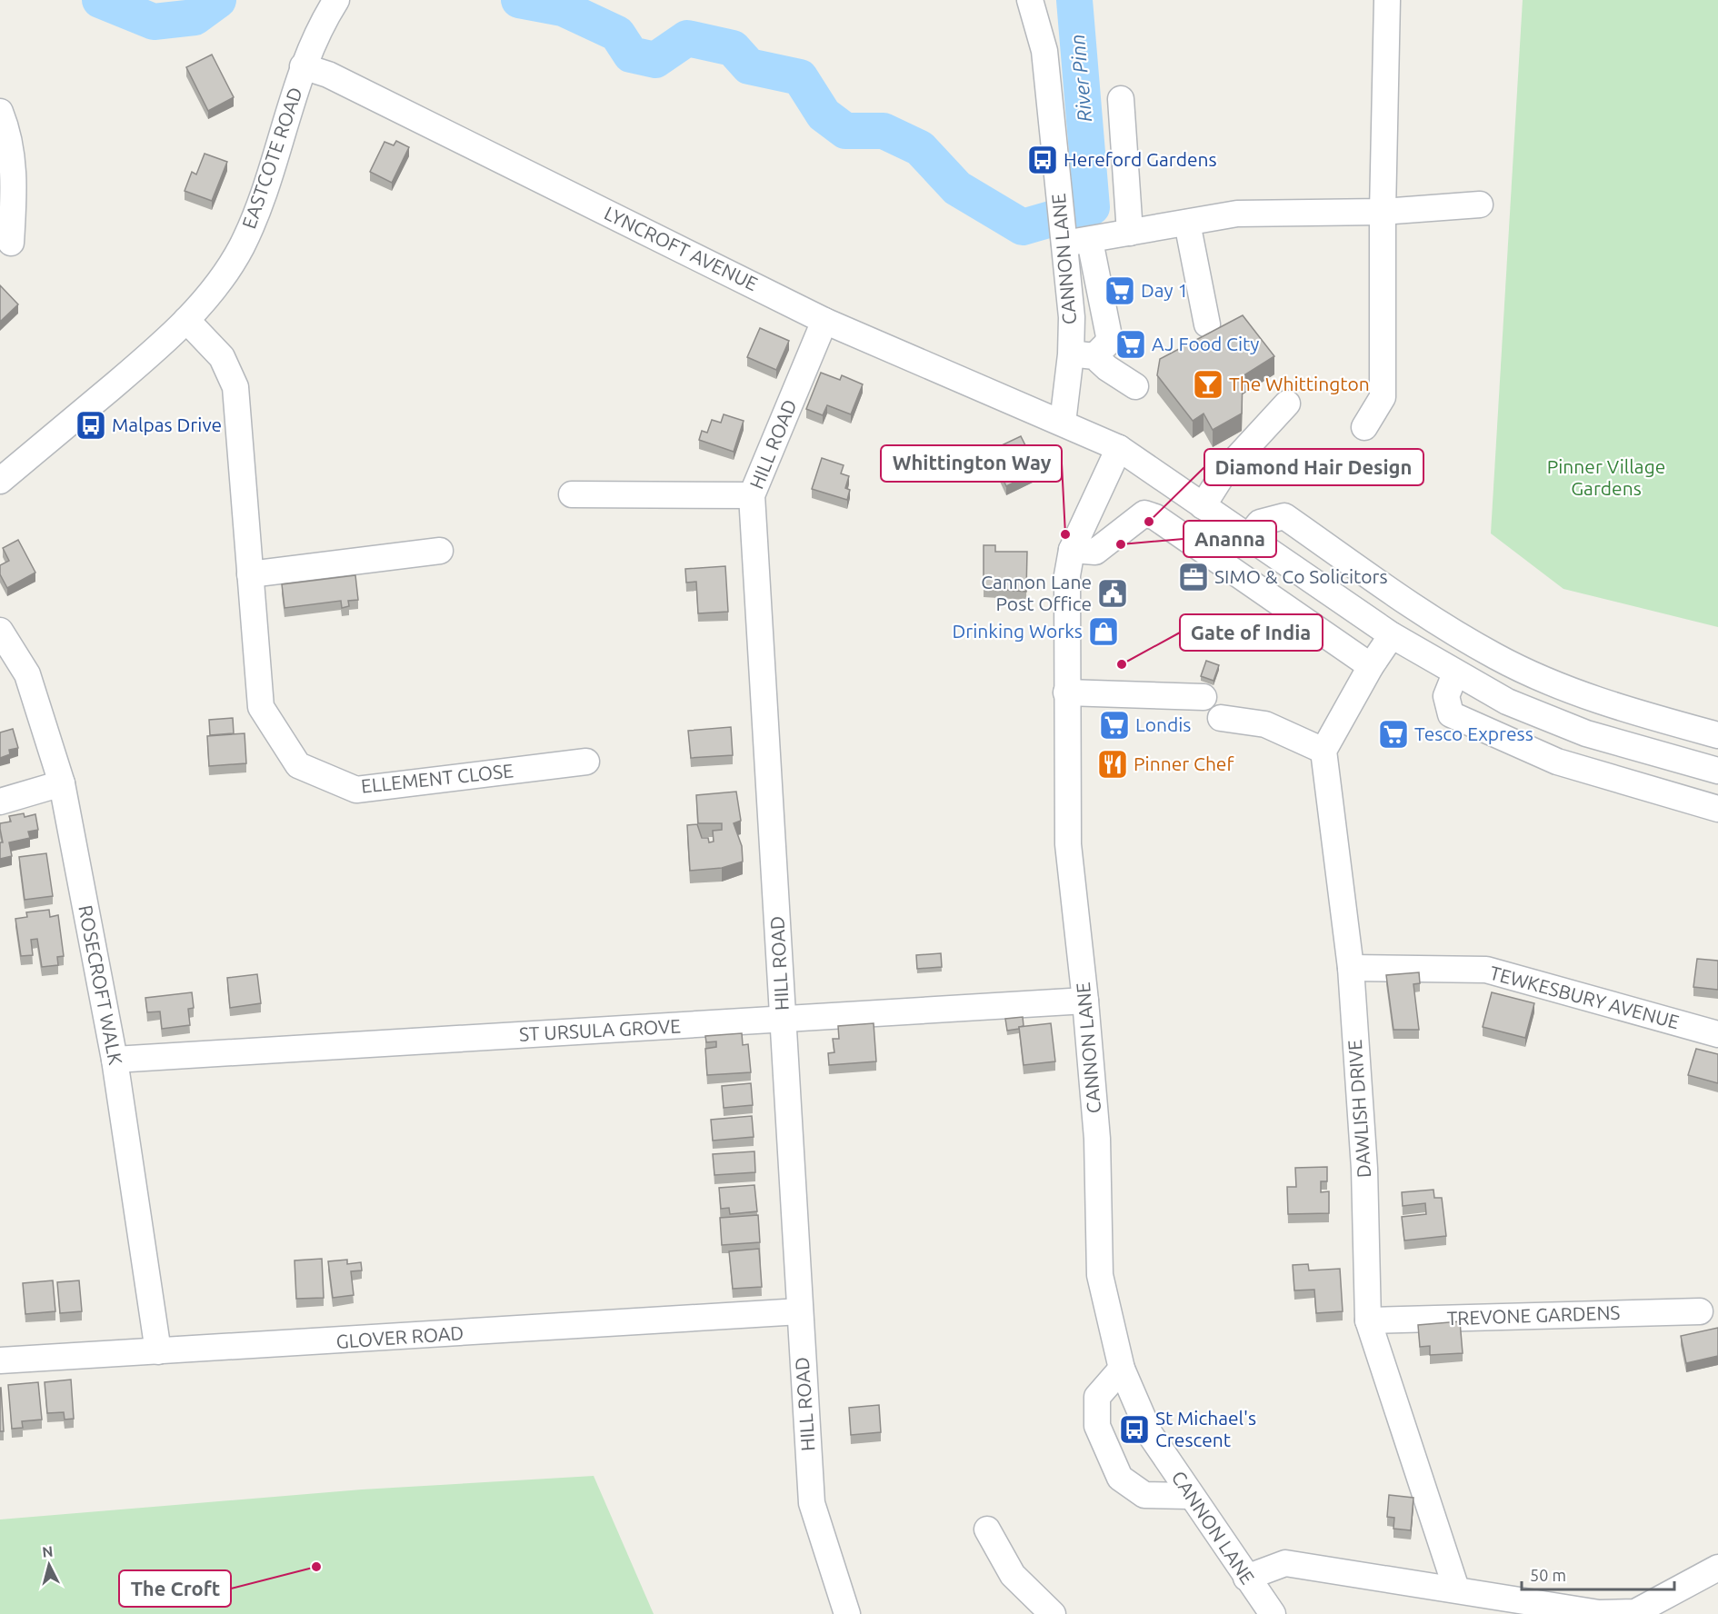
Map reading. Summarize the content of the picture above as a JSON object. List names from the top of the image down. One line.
{"streets":{"street":["EASTCOTE ROAD","LYNCROFT AVENUE","CANNON LANE","HILL ROAD","ELLEMENT CLOSE","ROSECROFT WALK","TEWKESBURY AVENUE","ST URSULA GROVE","DAWLISH DRIVE","TREVONE GARDENS","GLOVER ROAD"]},"crossings":[["EASTCOTE ROAD","LYNCROFT AVENUE"],["EASTCOTE ROAD","ELLEMENT CLOSE"],["LYNCROFT AVENUE","CANNON LANE"],["LYNCROFT AVENUE","HILL ROAD"],["CANNON LANE","ST URSULA GROVE"],["HILL ROAD","ST URSULA GROVE"],["HILL ROAD","GLOVER ROAD"],["ROSECROFT WALK","ST URSULA GROVE"],["ROSECROFT WALK","GLOVER ROAD"],["TEWKESBURY AVENUE","DAWLISH DRIVE"],["DAWLISH DRIVE","TREVONE GARDENS"]],"water":["River Pinn"],"parks":["Pinner Village Gardens"],"places":{"bus stop":["Hereford Gardens","Malpas Drive","St Michael's Crescent"],"supermarket":["Day 1","AJ Food City","Londis","Tesco Express"],"bar":["The Whittington"],"other":["Diamond Hair Design","Whittington Way","Ananna","Gate of India","The Croft"],"office":["SIMO & Co Solicitors"],"public building":["Cannon Lane Post Office"],"shop":["Drinking Works"],"restaurant":["Pinner Chef"]},"scale_bar":"50 m","north":"top"}
